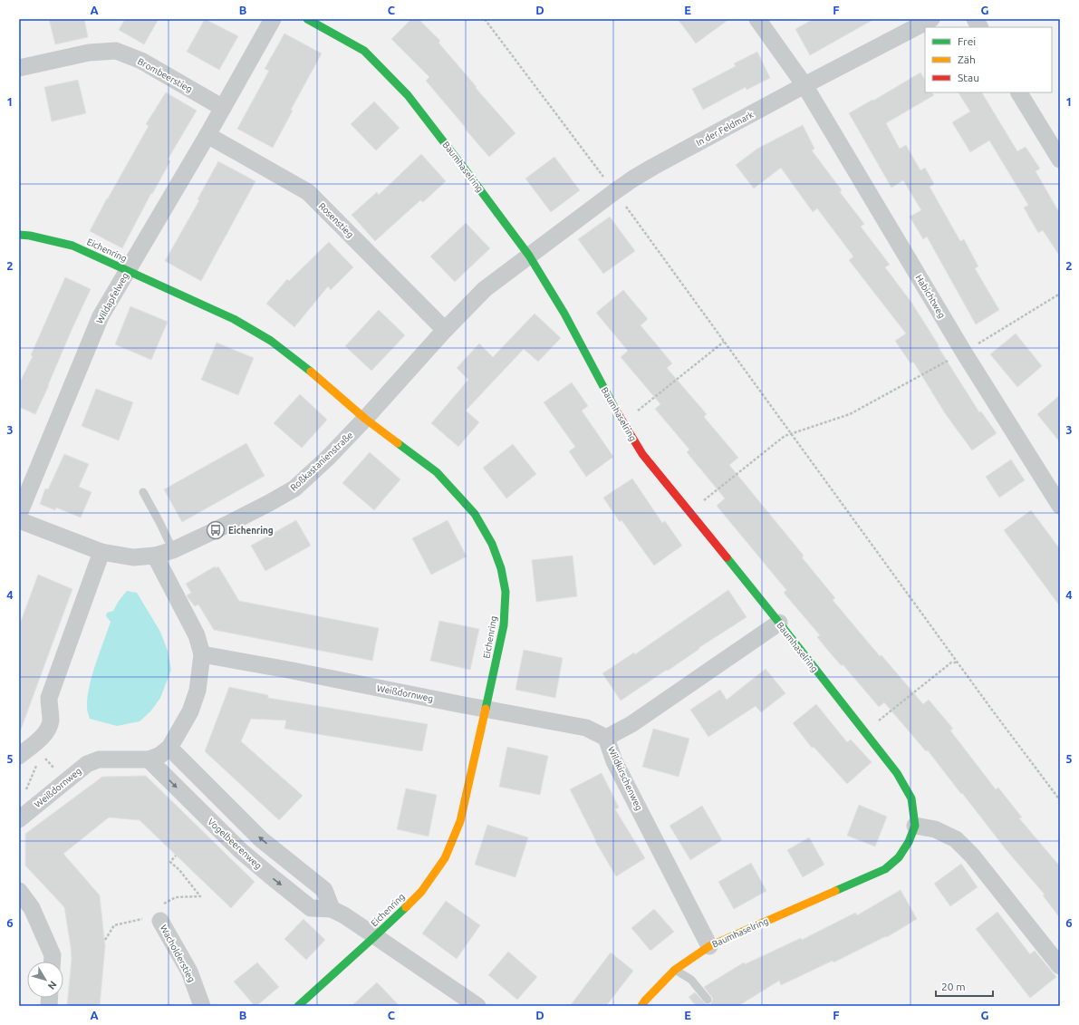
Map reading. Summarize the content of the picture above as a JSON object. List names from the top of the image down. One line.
{"streets":{"street":["Brombeerstieg","In der Feldmark","Baumhaselring","Rosenstieg","Eichenring","Habichtweg","Wildapfelweg","Roßkastanienstraße","Weißdornweg","Wildkirschenweg","Vogelbeerenweg","Wacholderstieg"]},"crossings":[["Brombeerstieg","Wildapfelweg"],["In der Feldmark","Baumhaselring"],["In der Feldmark","Habichtweg"],["In der Feldmark","Roßkastanienstraße"],["Baumhaselring","Roßkastanienstraße"],["Baumhaselring","Wildkirschenweg"],["Rosenstieg","Wildapfelweg"],["Rosenstieg","Roßkastanienstraße"],["Eichenring","Wildapfelweg"],["Eichenring","Roßkastanienstraße"],["Eichenring","Weißdornweg"],["Eichenring","Vogelbeerenweg"],["Roßkastanienstraße","Weißdornweg"],["Weißdornweg","Wildkirschenweg"],["Weißdornweg","Vogelbeerenweg"]],"places":{"bus stop":["Eichenring"]},"legend":["Frei","Zäh","Stau"],"scale_bar":"20 m","north":"bottom right","grid":{"columns":["A","B","C","D","E","F","G"],"rows":["1","2","3","4","5","6"]}}
